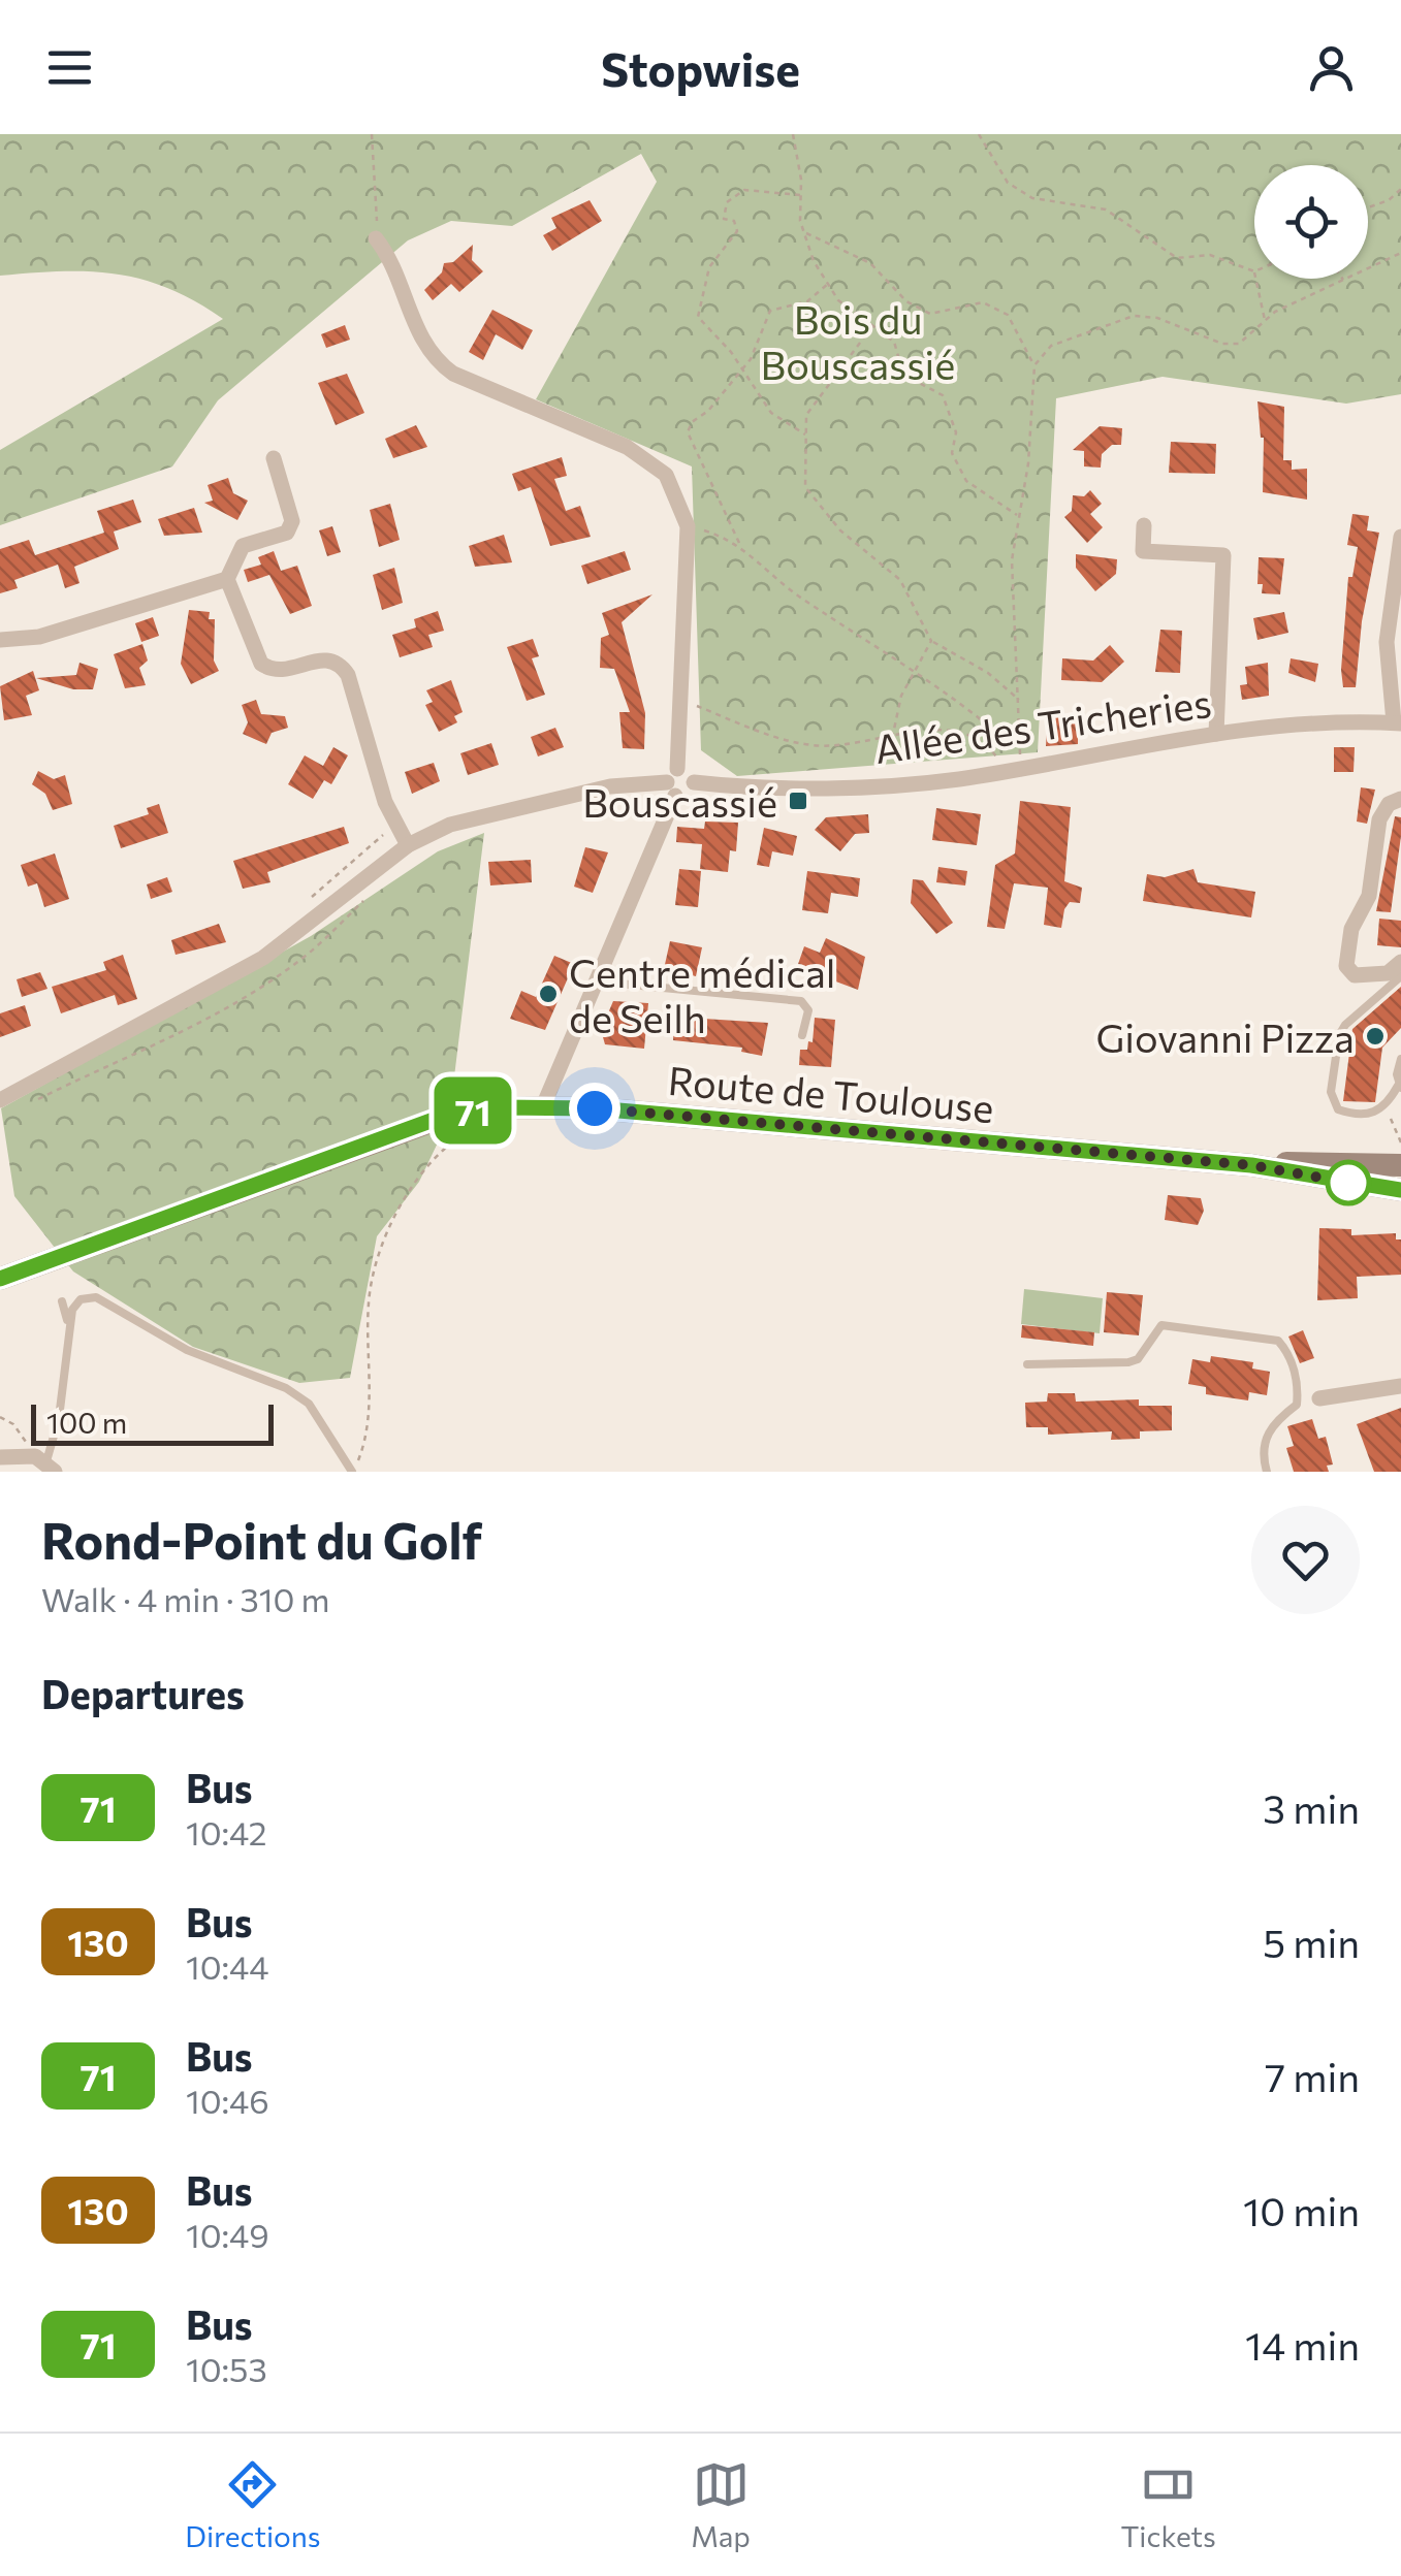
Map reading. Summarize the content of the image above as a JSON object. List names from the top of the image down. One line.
{"streets":{"main road":["Route de Toulouse"],"street":["Allée des Tricheries"]},"parks":["Bois du Bouscassié"],"places":{"transit":["Bouscassié"],"other":["Centre médical de Seilh","Giovanni Pizza"]},"lines":["bus line 71"],"scale_bar":"100 m","page":{"header":"Stopwise","on_map":"71","scale":"100 m","heading":[["Rond-Point du Golf","Walk · 4 min · 310 m"],"Departures"],"list":[{"mark":"71","name":"Bus","note":"10:42","value":"3 min"},{"mark":"130","name":"Bus","note":"10:44","value":"5 min"},{"mark":"71","name":"Bus","note":"10:46","value":"7 min"},{"mark":"130","name":"Bus","note":"10:49","value":"10 min"},{"mark":"71","name":"Bus","note":"10:53","value":"14 min"}],"tabs":["Directions","Map","Tickets"]}}
